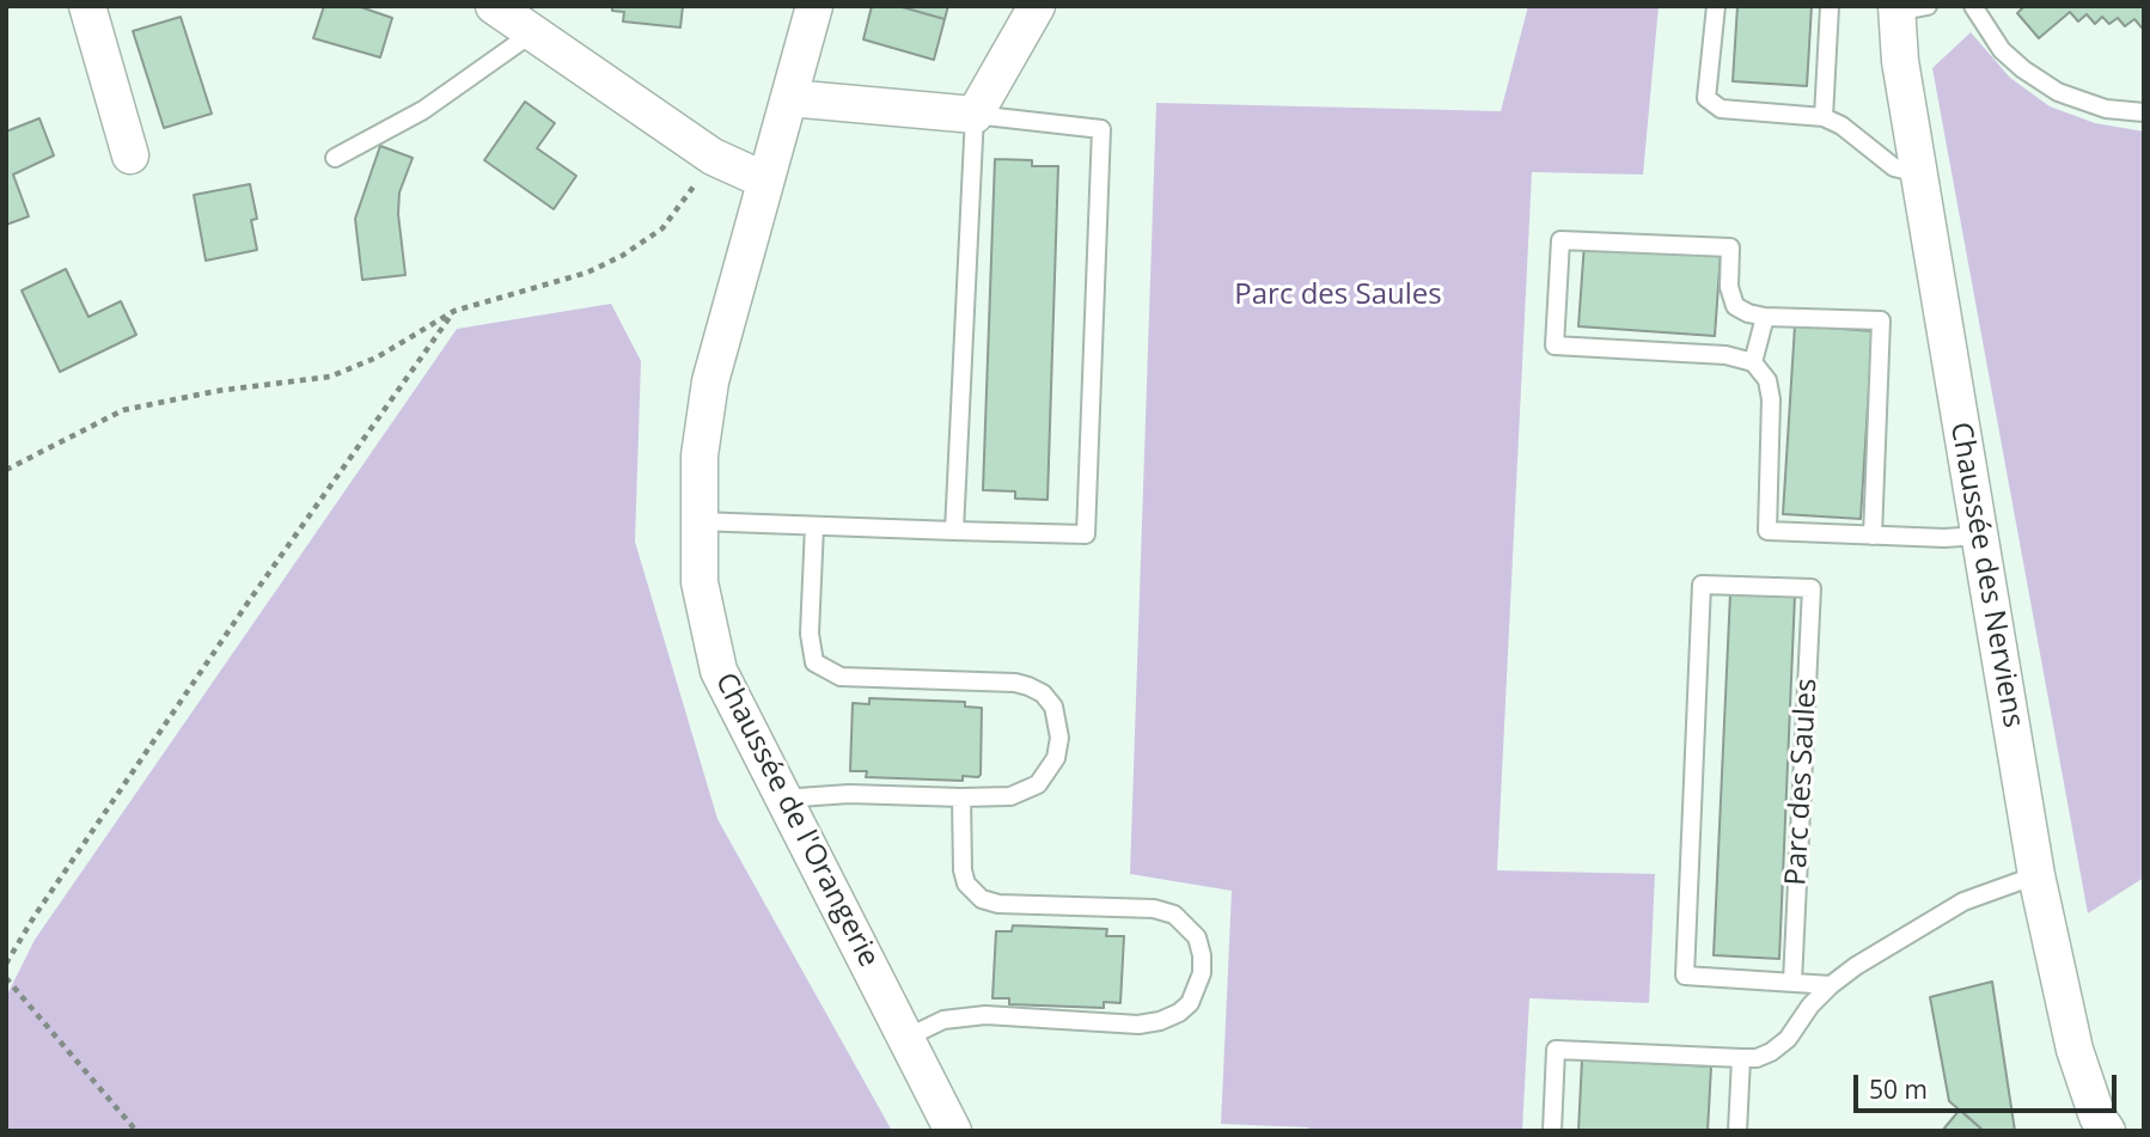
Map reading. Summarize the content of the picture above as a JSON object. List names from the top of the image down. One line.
{"streets":{"street":["Chaussée des Nerviens","Chaussée de l'Orangerie"],"lane":["Parc des Saules"]},"parks":["Parc des Saules"],"scale_bar":"50 m"}
